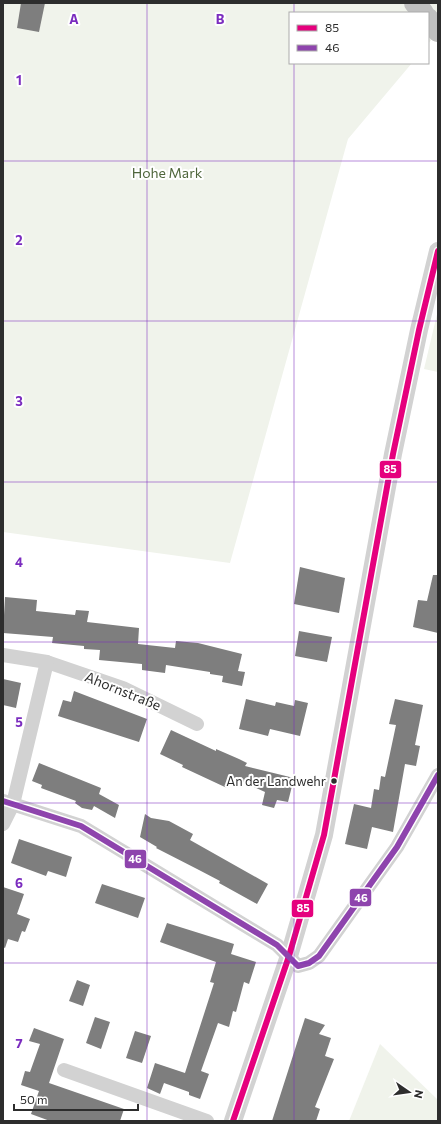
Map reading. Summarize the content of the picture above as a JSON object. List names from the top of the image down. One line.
{"streets":{"street":["Ahornstraße"]},"parks":["Hohe Mark"],"places":["An der Landwehr"],"lines":["transit line 85","transit line 46"],"legend":["85","46"],"scale_bar":"50 m","north":"right","grid":{"columns":["A","B"],"rows":["1","2","3","4","5","6","7"]}}
